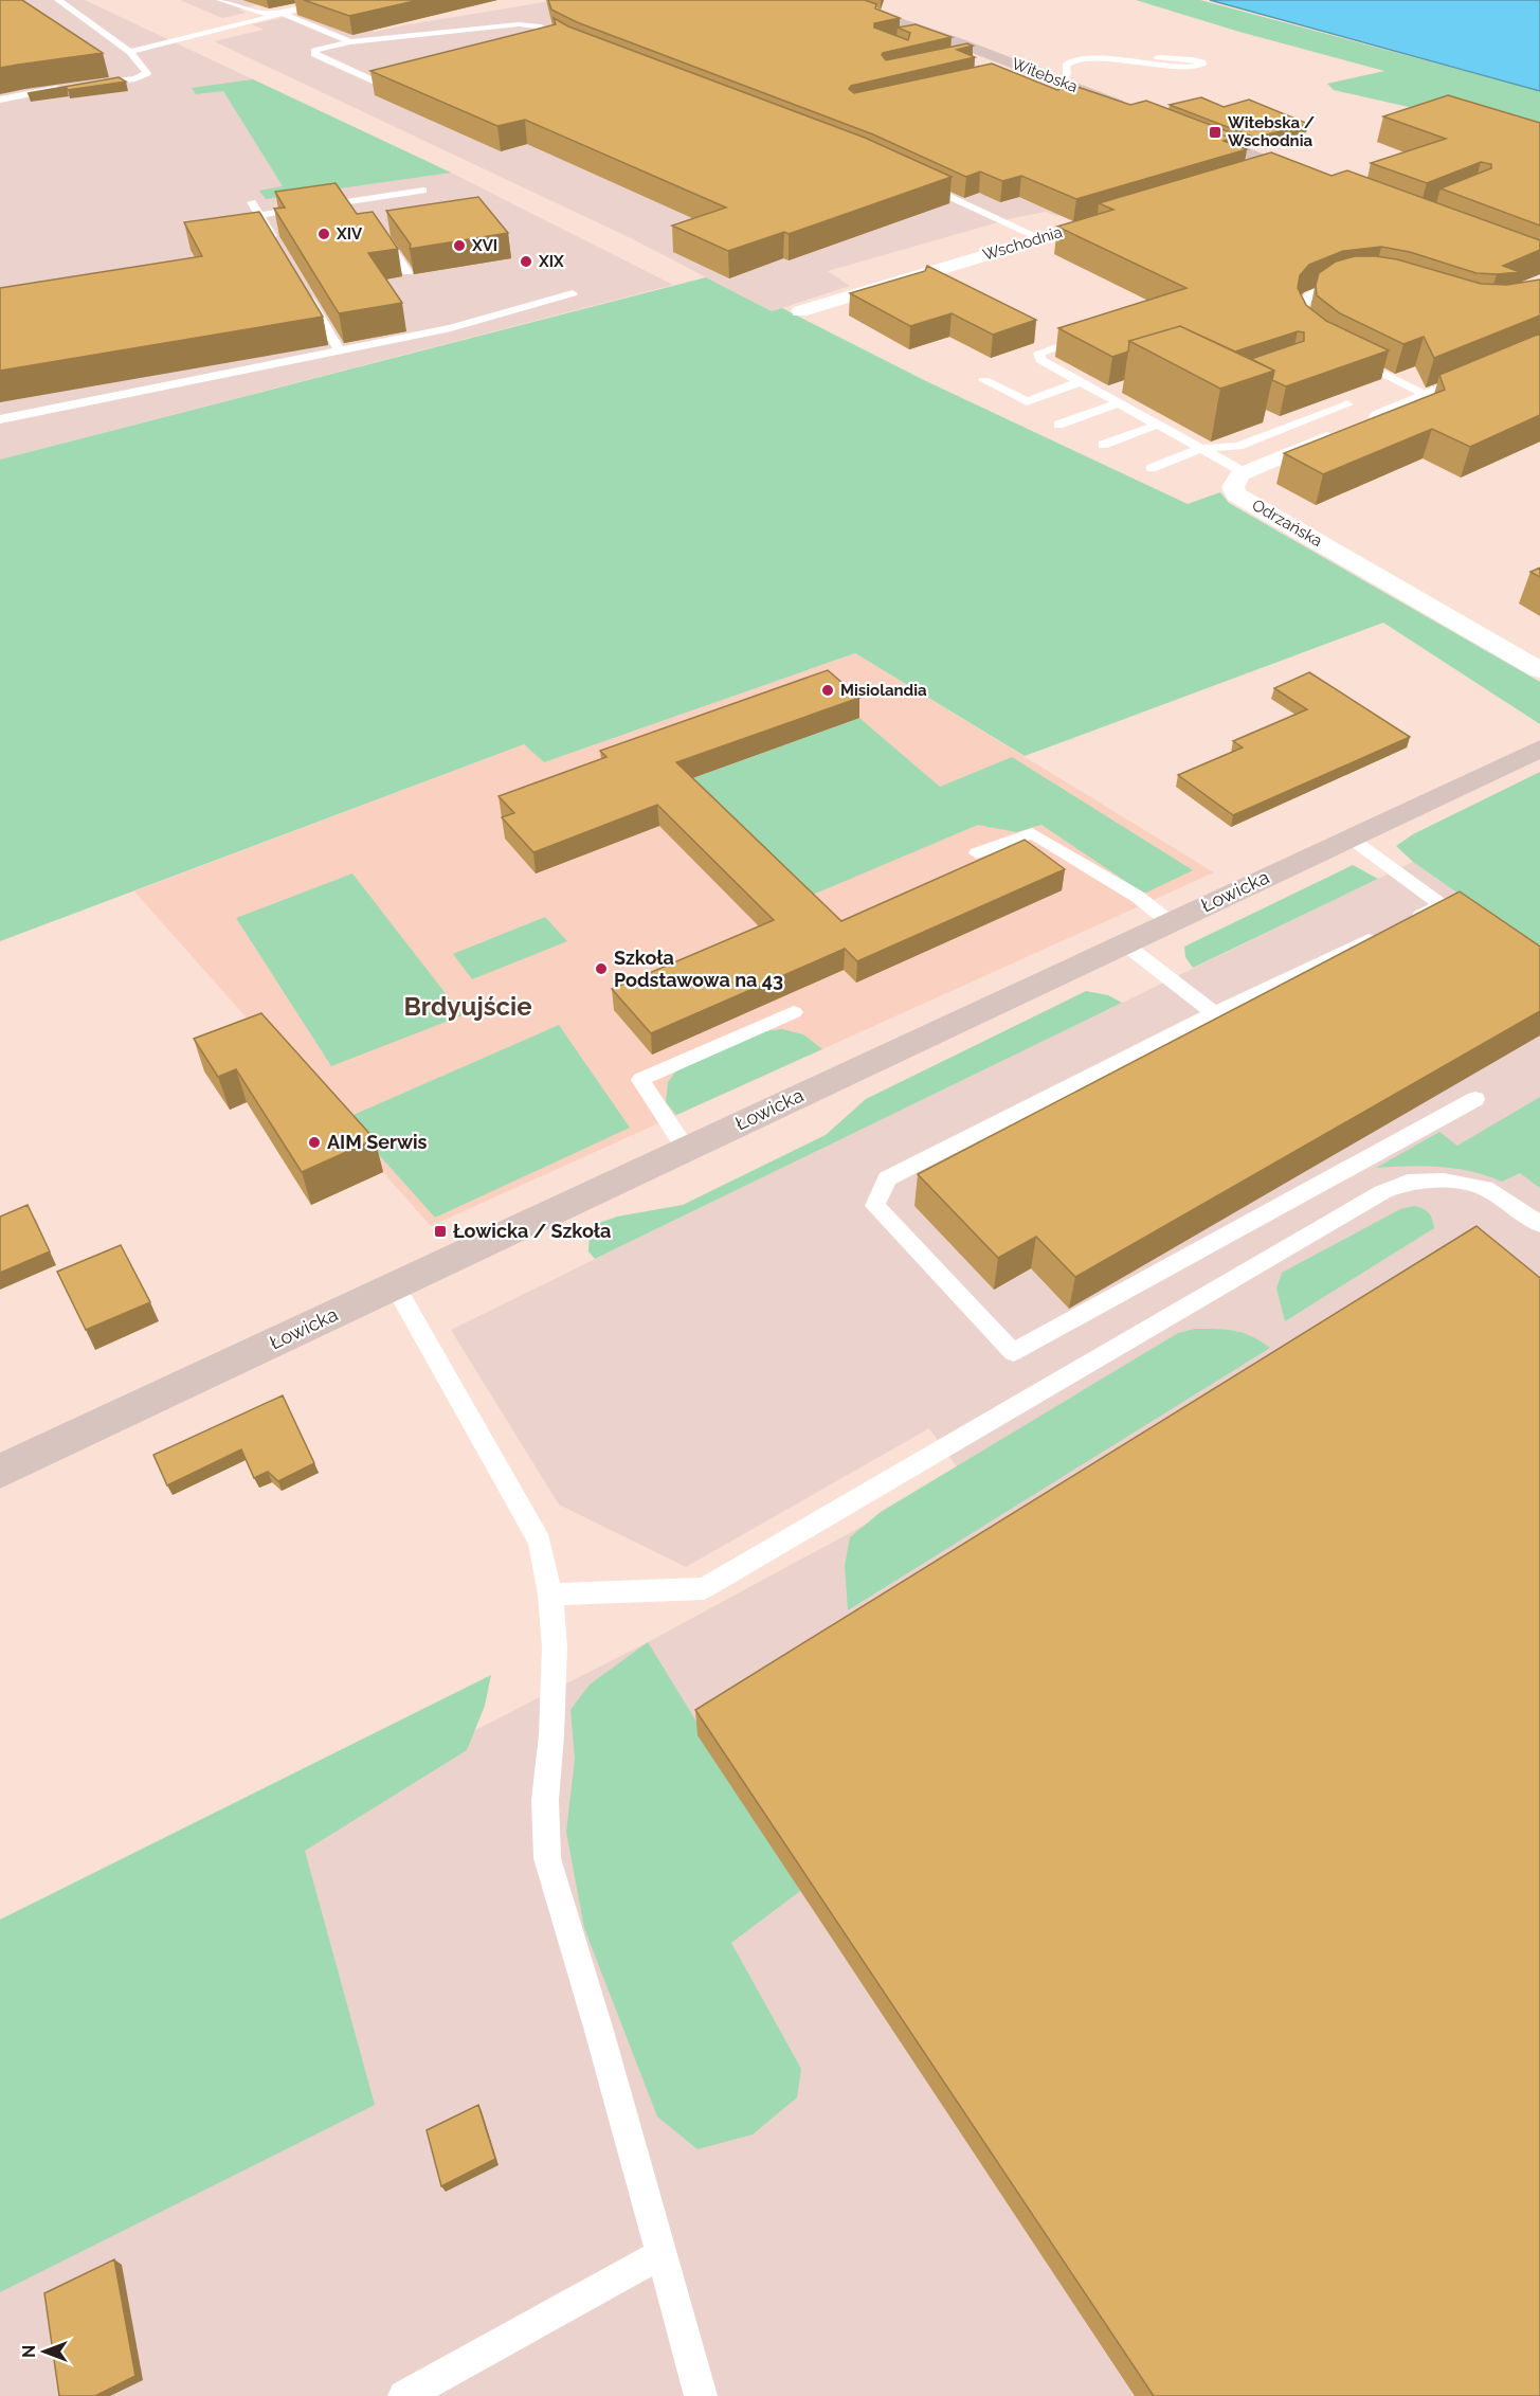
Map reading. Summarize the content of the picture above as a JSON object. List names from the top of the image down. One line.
{"streets":{"street":["Witebska","Wschodnia","Odrzańska","Łowicka"]},"districts":["Brdyujście"],"places":{"transit":["Witebska / Wschodnia","Łowicka / Szkoła"],"other":["XIV","XVI","XIX","Misiolandia","Szkoła Podstawowa na 43","AIM Serwis"]},"north":"left"}
